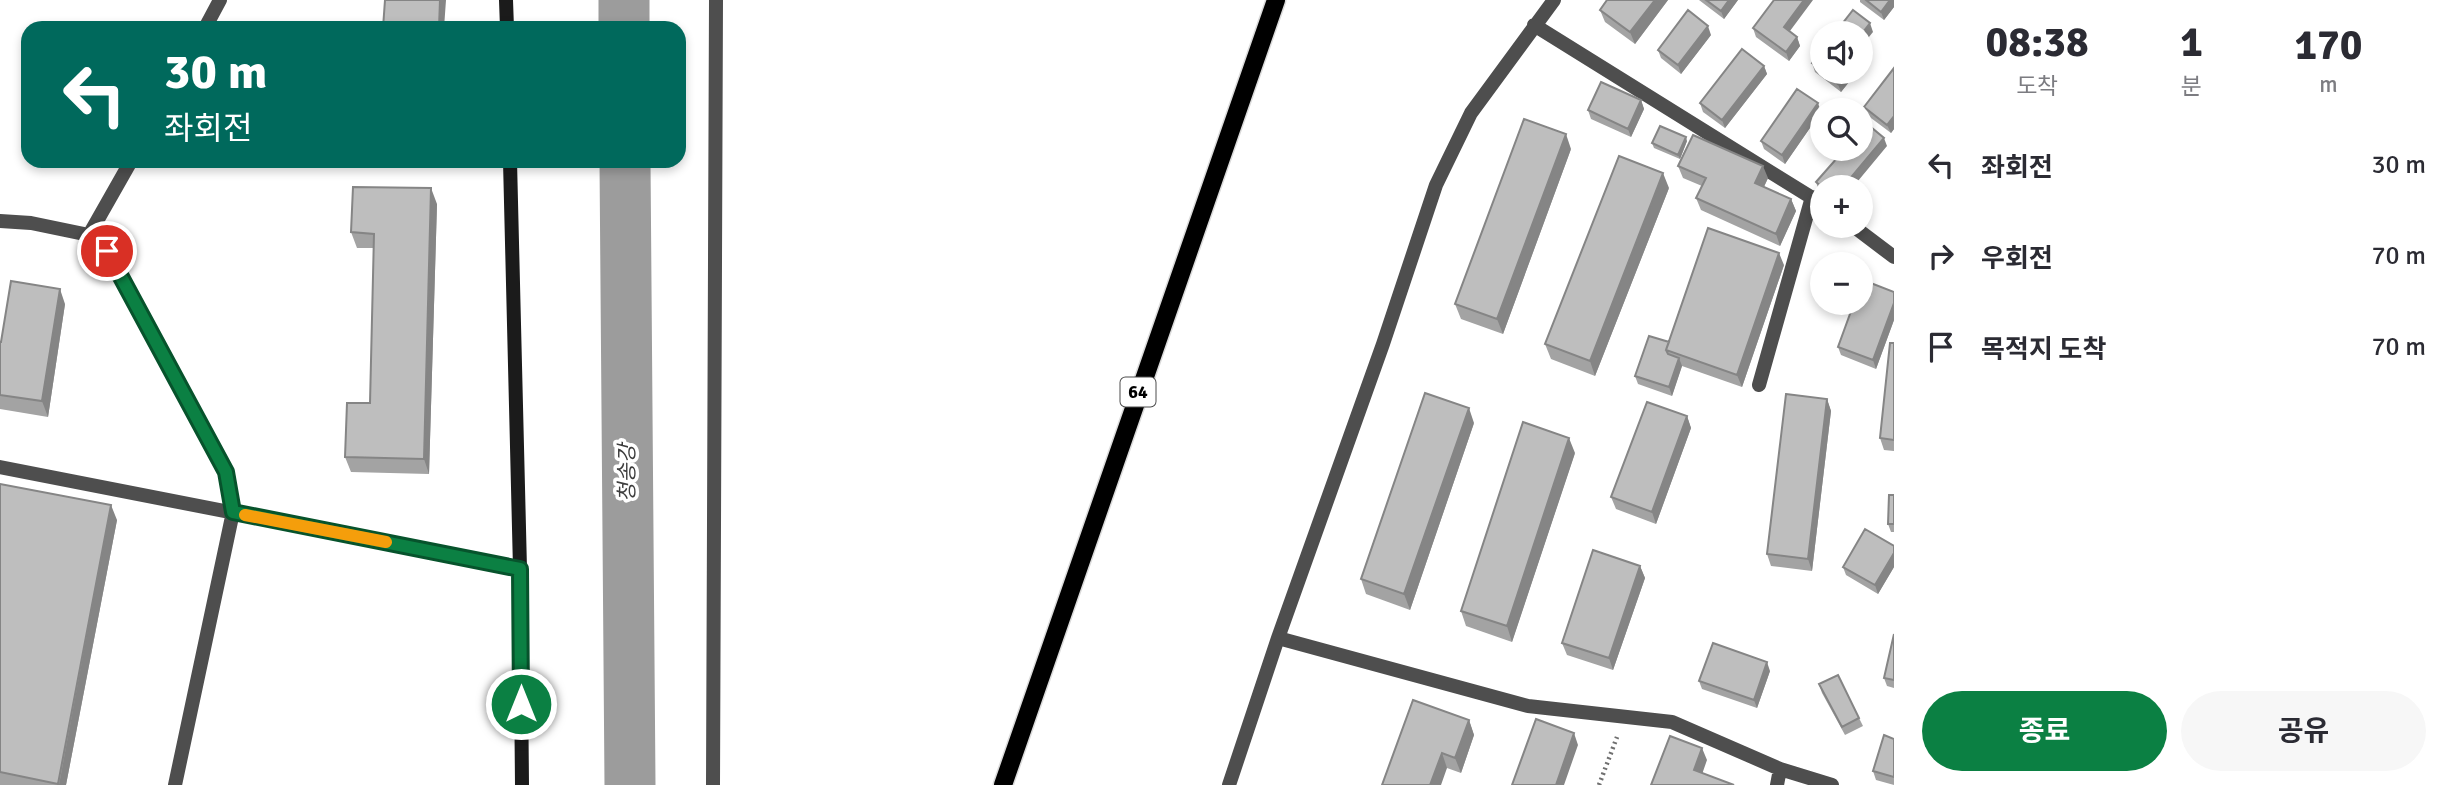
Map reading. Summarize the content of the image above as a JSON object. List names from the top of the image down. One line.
{"streets":{"main road":["64"]},"water":["청송강"],"page":{"eta":["08:38","도착","1","분","170","m"],"map_buttons":["+","−"],"turn":["30 m","좌회전"],"list":[{"name":"좌회전","value":"30 m"},{"name":"우회전","value":"70 m"},{"name":"목적지 도착","value":"70 m"}],"buttons":["종료","공유"]}}
